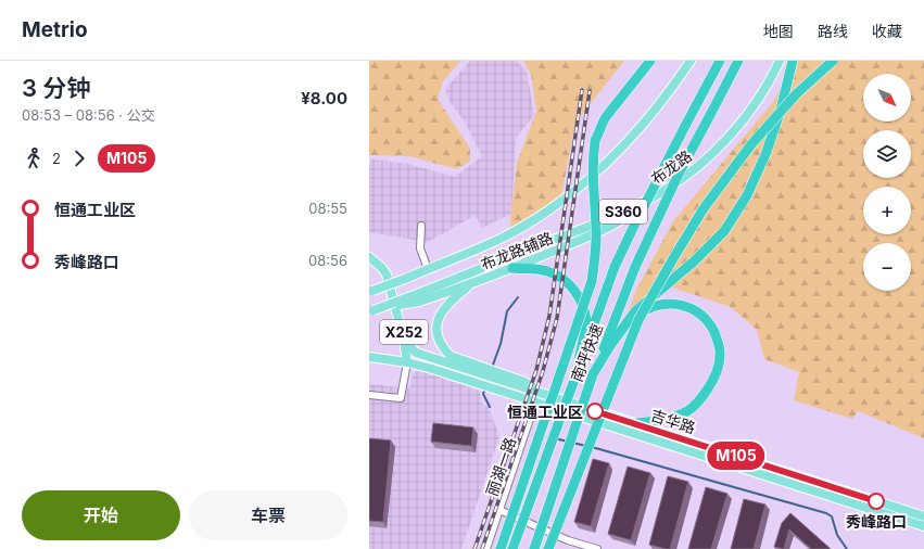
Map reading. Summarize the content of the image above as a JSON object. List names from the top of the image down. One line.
{"streets":{"highway":["南坪快速"],"main road":["布龙路","S360","布龙路辅路","X252","吉华路"],"street":["丽湖一路"]},"crossings":[["布龙路","布龙路辅路"],["X252","吉华路"],["吉华路","丽湖一路"]],"places":["恒通工业区","秀峰路口"],"lines":["bus line M105"],"north":"bottom right","page":{"header":"Metrio","nav":["地图","路线","收藏"],"heading":["3 分钟","08:53 – 08:56 · 公交","¥8.00"],"on_map":"M105","map_buttons":["+","−"],"legs":["2","M105"],"list":[{"name":"恒通工业区","value":"08:55"},{"name":"秀峰路口","value":"08:56"}],"buttons":["开始","车票"]}}
